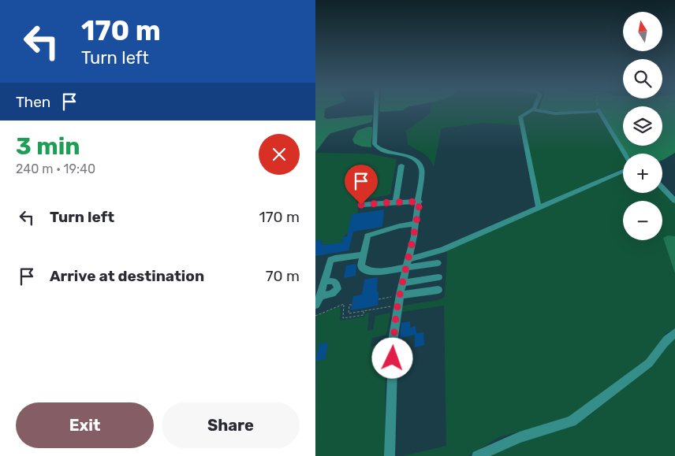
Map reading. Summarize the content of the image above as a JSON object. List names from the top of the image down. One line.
{"north":"top","page":{"turn":["170 m","Turn left"],"map_buttons":["+","−"],"then":"Then","heading":["3 min","240 m · 19:40"],"list":[{"name":"Turn left","value":"170 m"},{"name":"Arrive at destination","value":"70 m"}],"buttons":["Exit","Share"]}}
